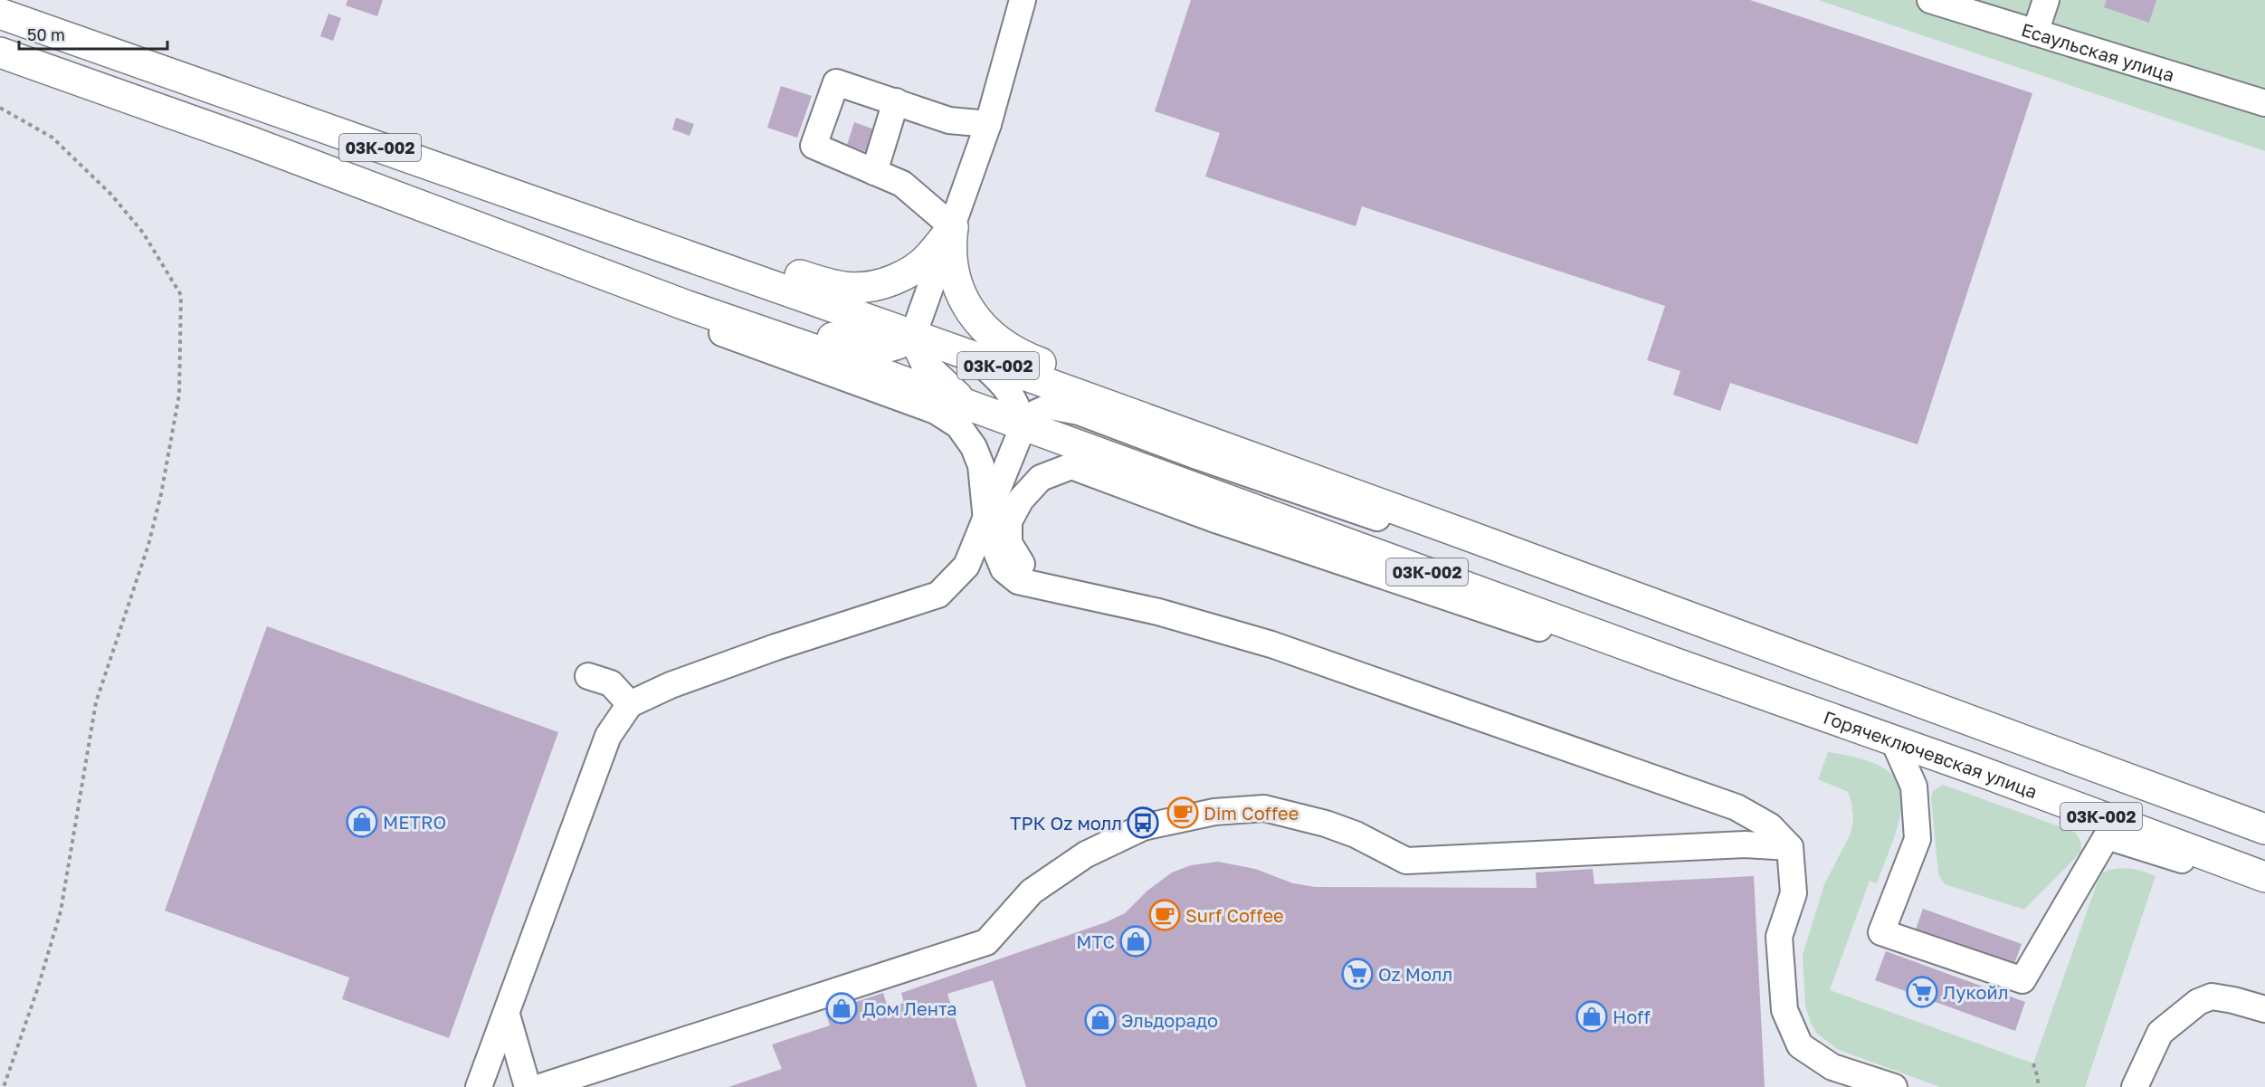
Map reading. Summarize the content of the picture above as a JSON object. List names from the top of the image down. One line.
{"streets":{"main road":["03К-002","Горячеключевская улица"],"street":["Есаульская улица"]},"crossings":[["03К-002","Горячеключевская улица"]],"places":{"cafe":["Dim Coffee","Surf Coffee"],"shop":["METRO","МТС","Дом Лента","Hoff","Эльдорадо"],"bus stop":["ТРК Oz молл"],"supermarket":["Oz Молл","Лукойл"]},"scale_bar":"50 m"}
